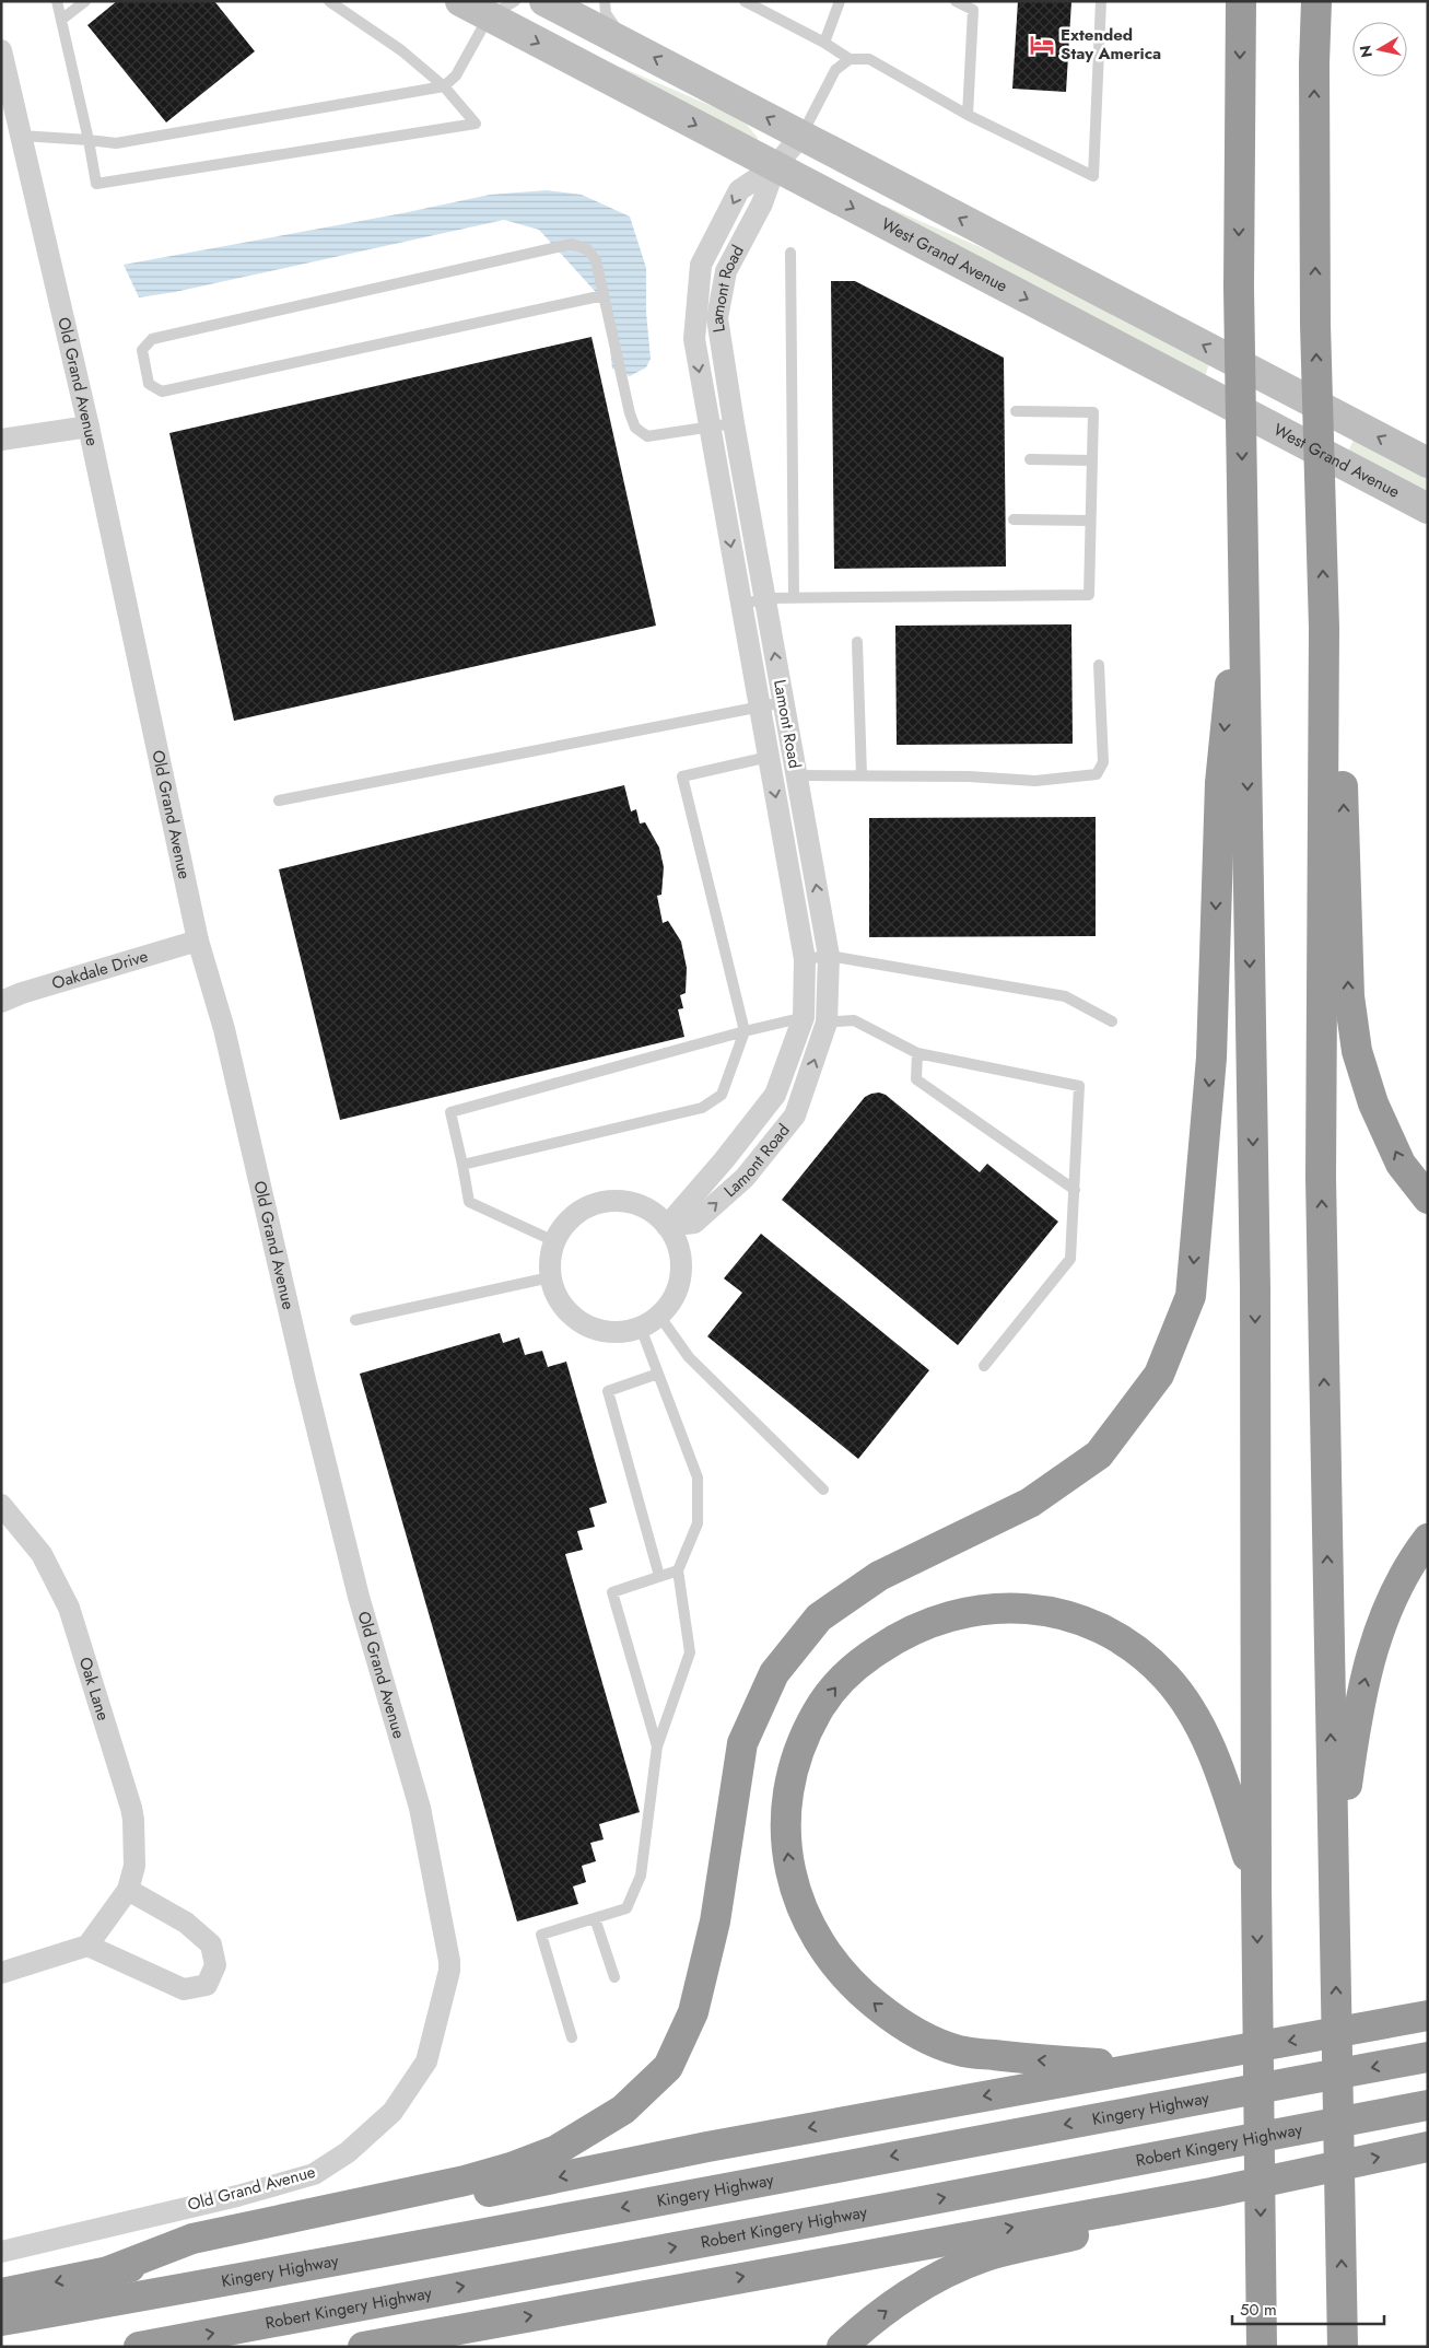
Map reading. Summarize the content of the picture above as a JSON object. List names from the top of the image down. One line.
{"streets":{"highway":["Kingery Highway","Robert Kingery Highway"],"main road":["West Grand Avenue"],"street":["Lamont Road","Old Grand Avenue","Oakdale Drive","Oak Lane"]},"crossings":[["West Grand Avenue","Lamont Road"],["Old Grand Avenue","Oakdale Drive"]],"places":{"hotel":["Extended Stay America"]},"scale_bar":"50 m","north":"left"}
